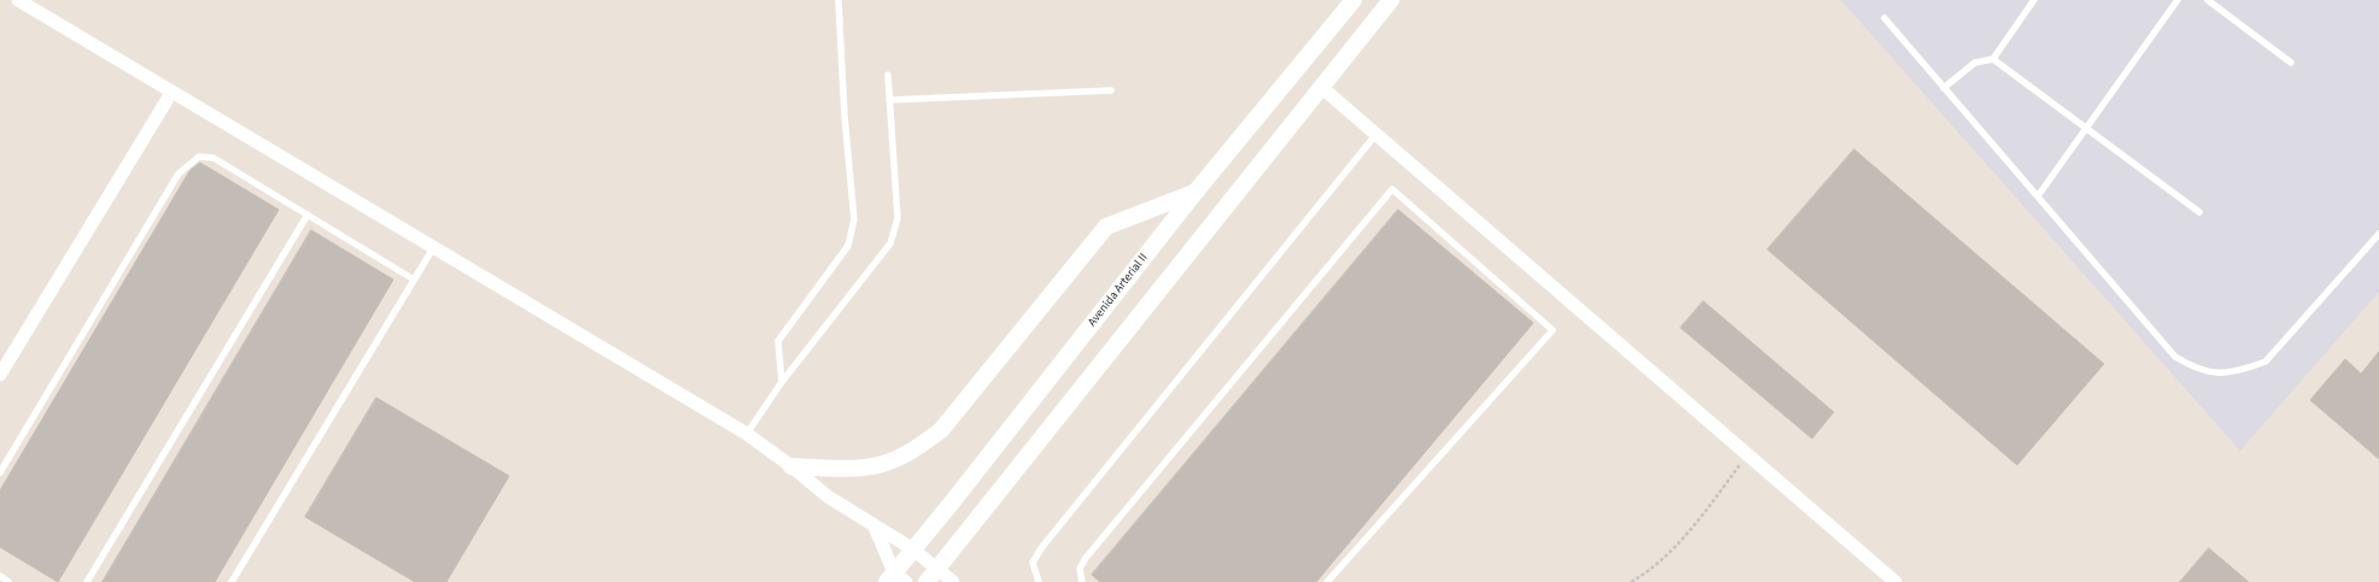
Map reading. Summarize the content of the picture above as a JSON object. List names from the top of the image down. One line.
{"streets":{"street":["Avenida Arterial II"]}}
